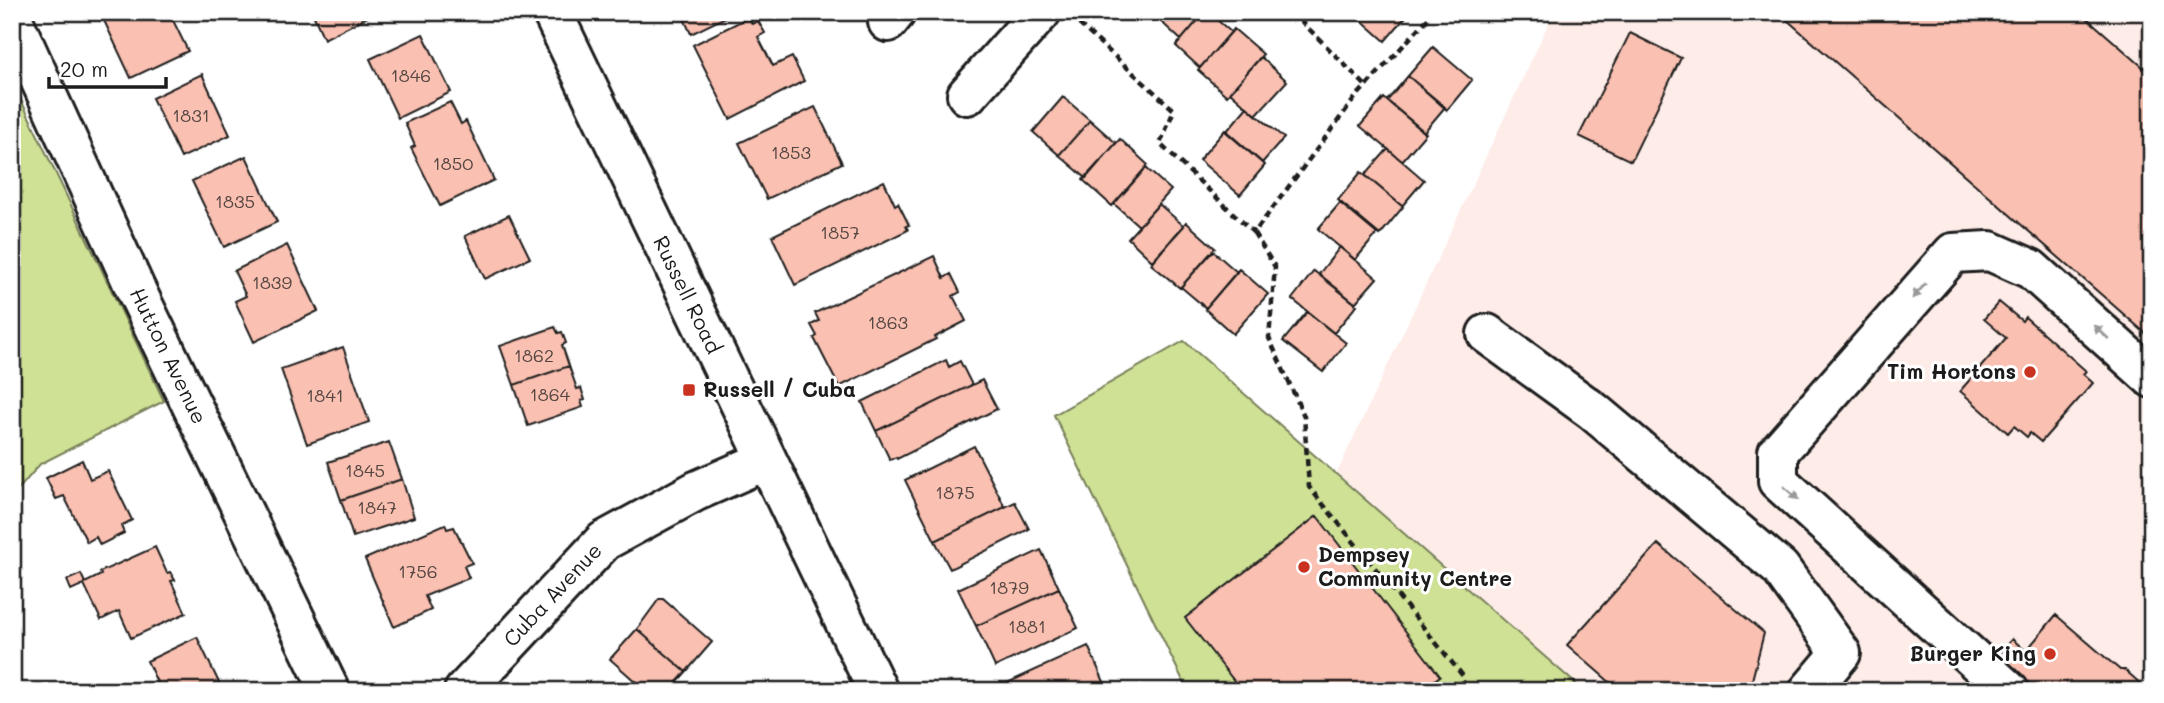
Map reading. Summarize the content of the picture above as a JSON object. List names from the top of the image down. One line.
{"streets":{"street":["Russell Road","Hutton Avenue","Cuba Avenue"]},"crossings":[["Russell Road","Cuba Avenue"]],"places":{"other":["Tim Hortons","Dempsey Community Centre","Burger King"],"transit":["Russell / Cuba"]},"house_numbers":["1846","1831","1853","1850","1835","1857","1839","1863","1862","1864","1841","1845","1875","1847","1756","1879","1881"],"scale_bar":"20 m"}
